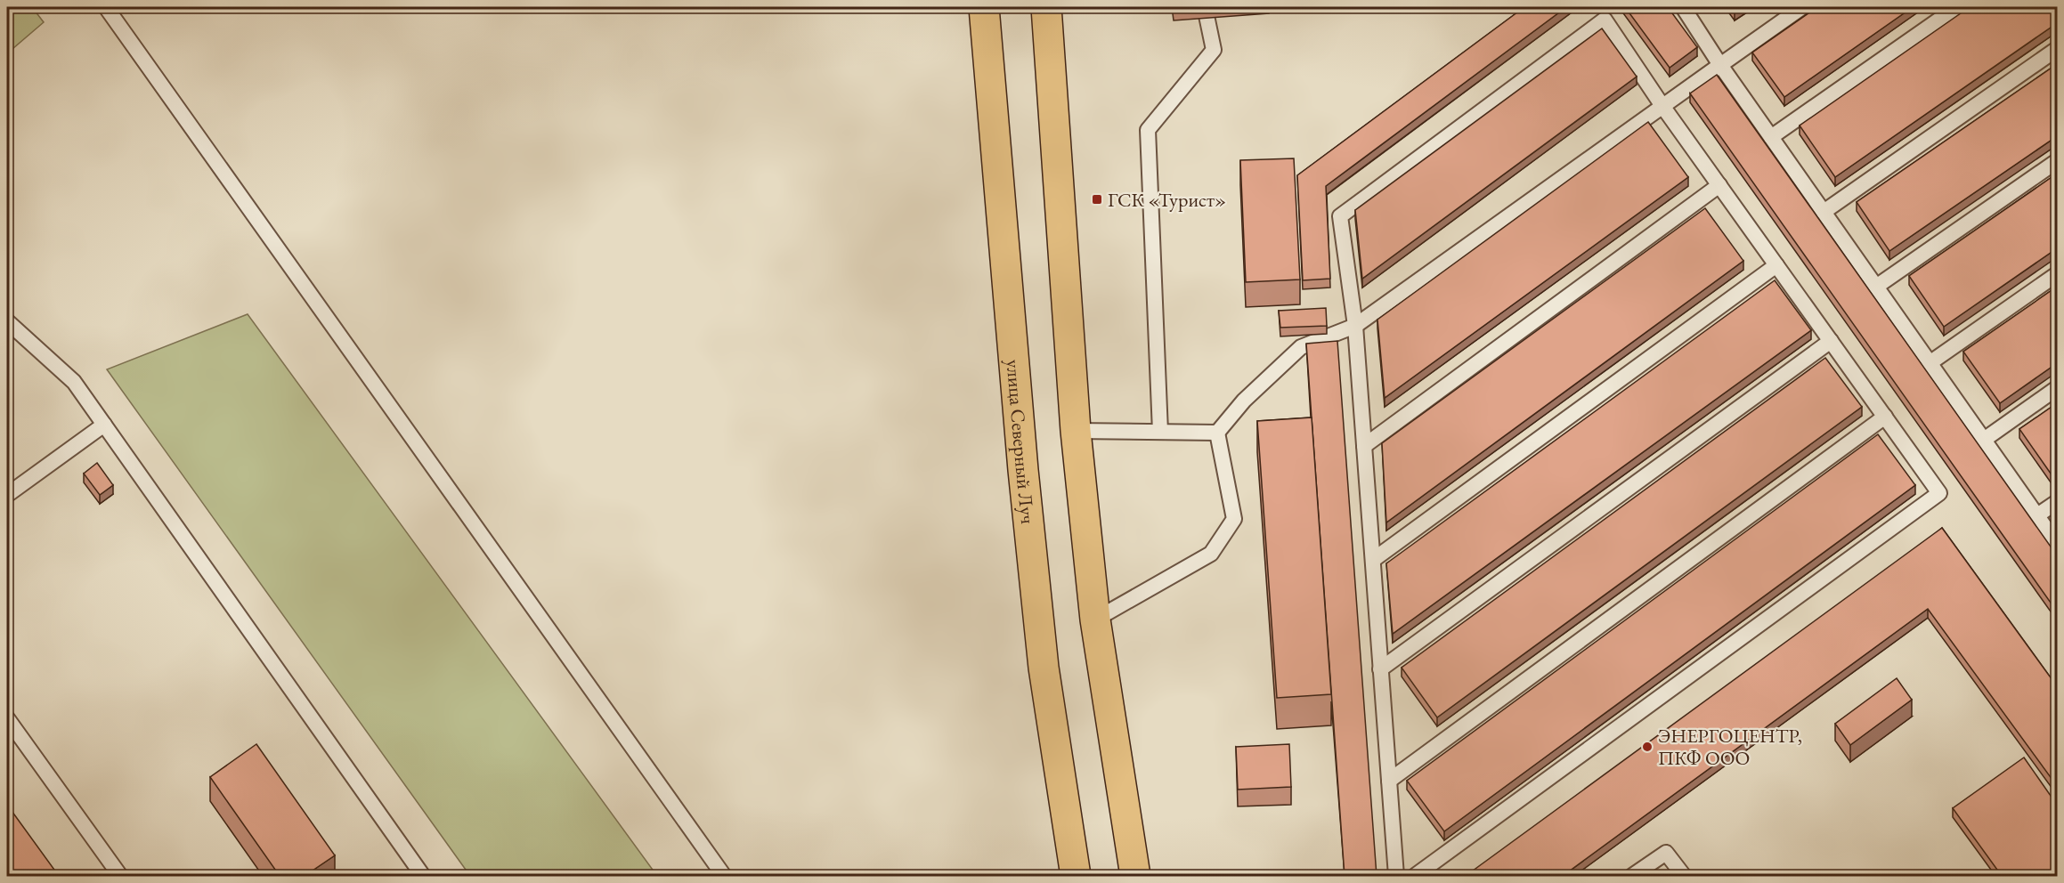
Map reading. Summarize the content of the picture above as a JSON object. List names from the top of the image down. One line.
{"streets":{"main road":["улица Северный Луч"]},"places":{"transit":["ГСК «Турист»"],"other":["ЭНЕРГОЦЕНТР, ПКФ ООО"]}}
